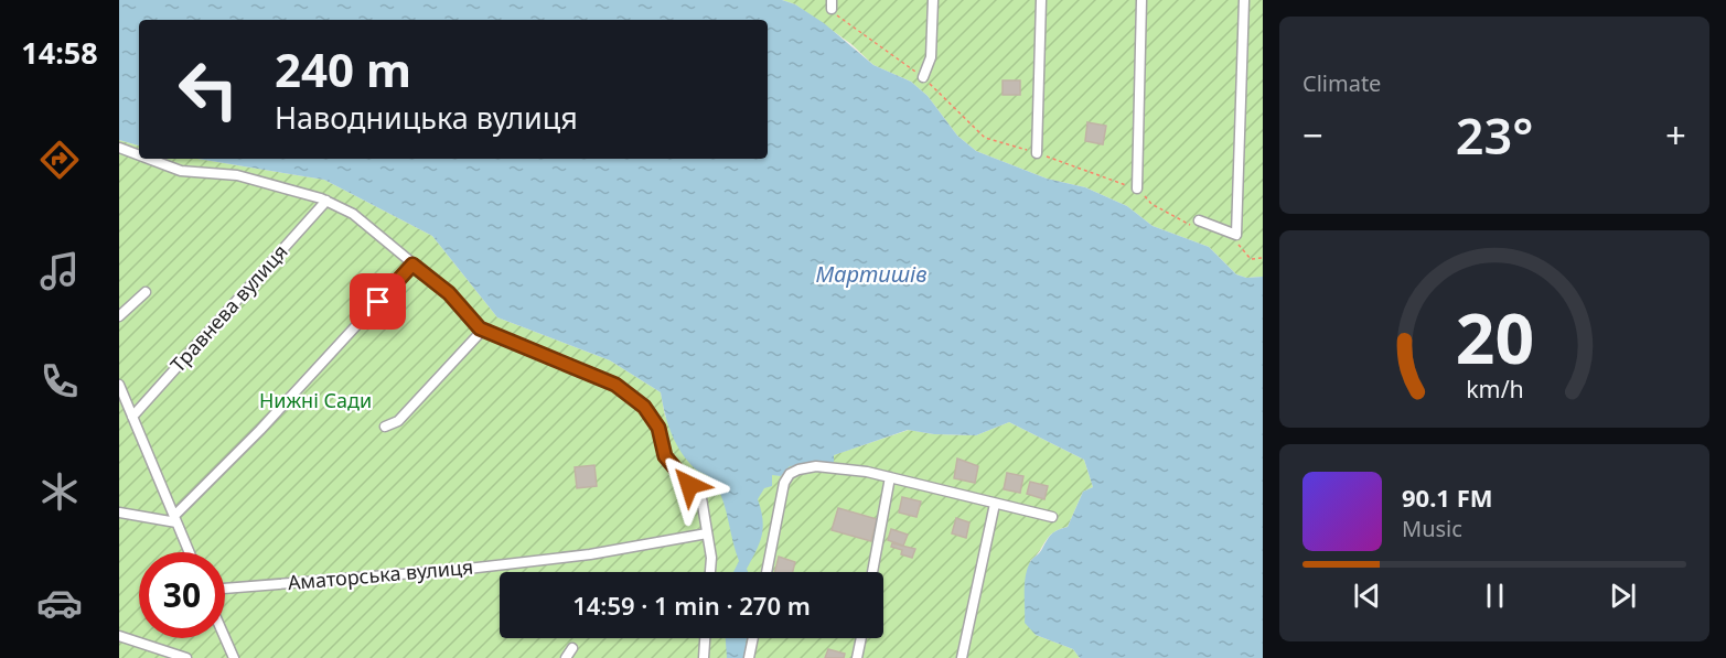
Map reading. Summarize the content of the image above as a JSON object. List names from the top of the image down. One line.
{"streets":{"street":["Травнева вулиця","Аматорська вулиця"]},"water":["Мартишів"],"parks":["Нижні Сади"],"page":{"tabs":"14:58","tile":"Climate","turn":["240 m","Наводницька вулиця"],"heat":["−","23°","+"],"song":["90.1 FM","Music"],"limit":"30","trip":"14:59 · 1 min · 270 m","gauge":["20","km/h"]}}
